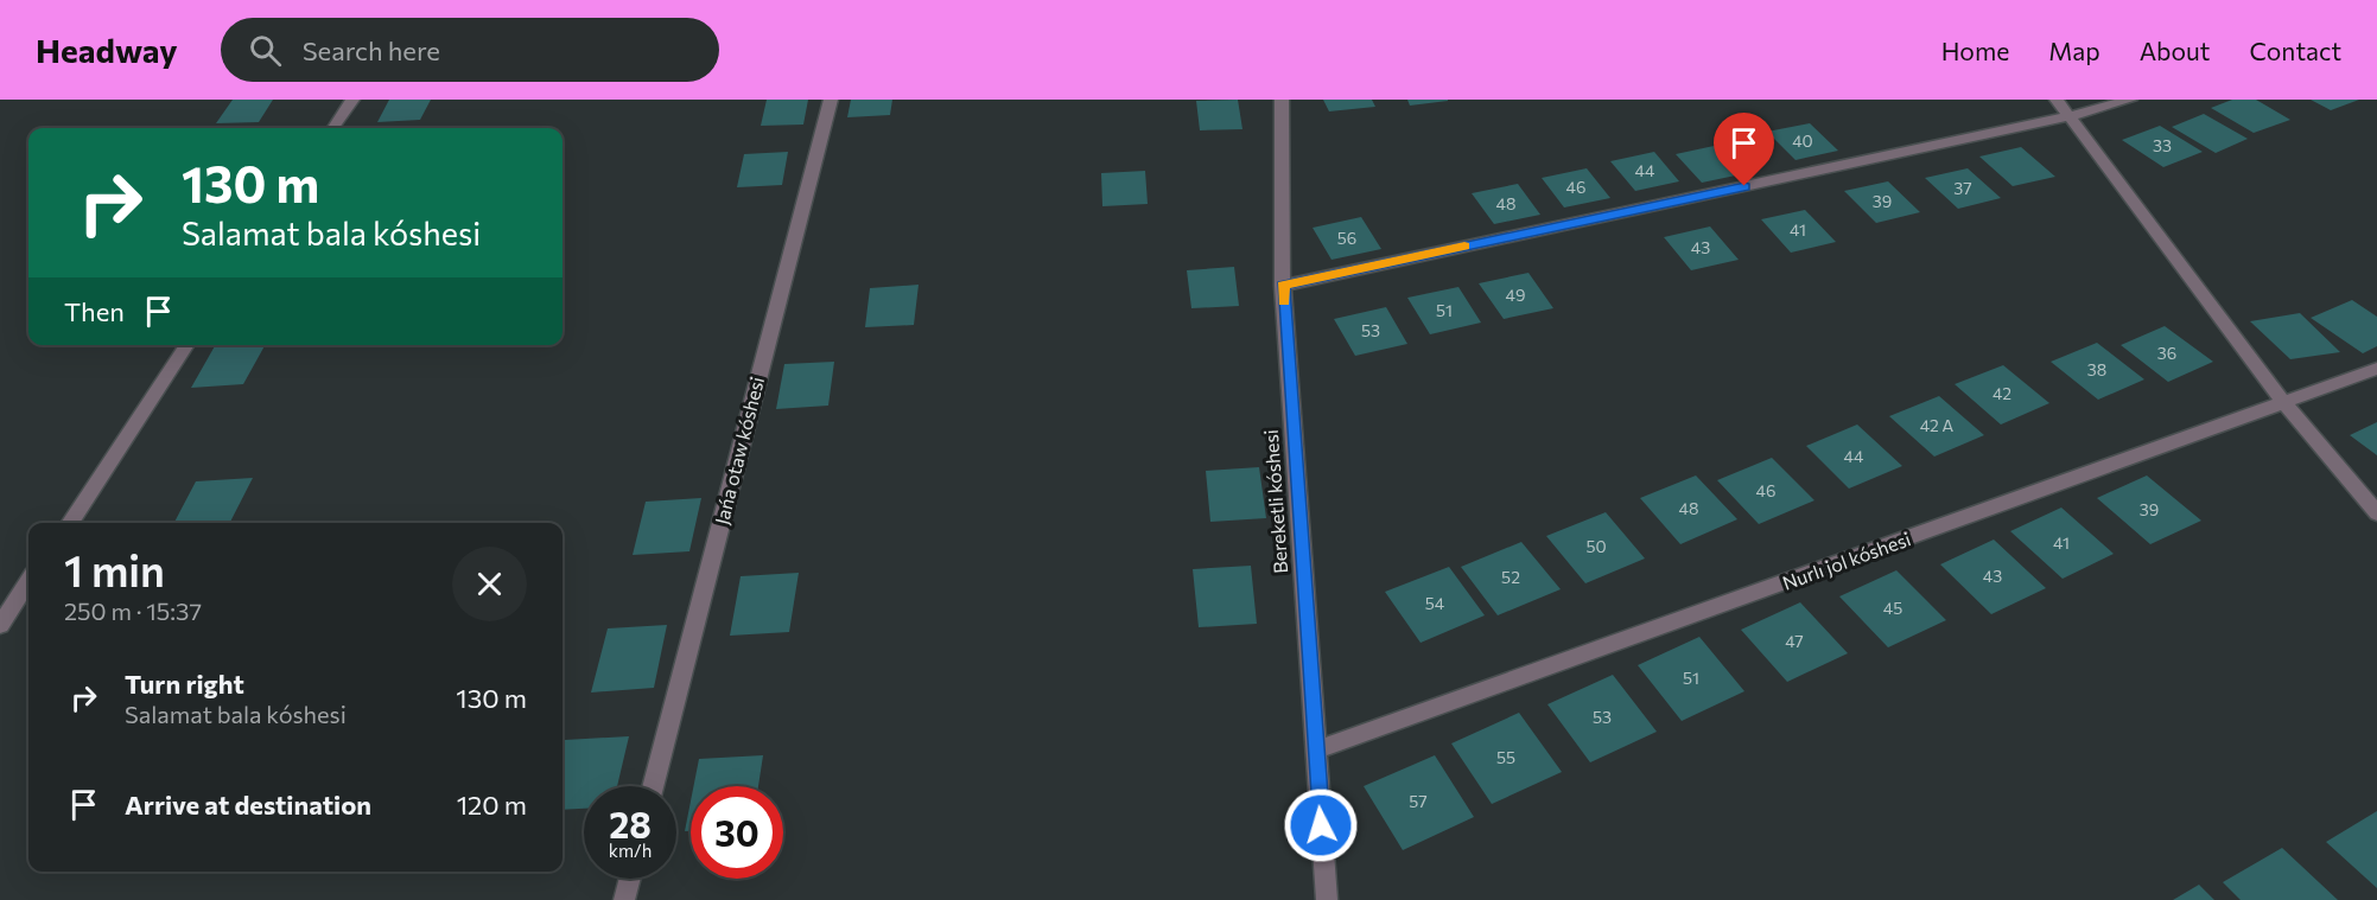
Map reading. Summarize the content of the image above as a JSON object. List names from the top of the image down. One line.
{"streets":{"street":["Jańa otaw kóshesi","Bereketli kóshesi","Nurlı jol kóshesi"]},"crossings":[["Bereketli kóshesi","Nurlı jol kóshesi"]],"house_numbers":["40","33","44","46","37","39","48","41","56","43","49","51","53","36","38","42","42 А","44","46","48","39","41","50","43","52","54","45","47","51","53","55","57"],"page":{"header":"Headway","search":"Search here","nav":["Home","Map","About","Contact"],"turn":["130 m","Salamat bala kóshesi"],"then":"Then","heading":["1 min","250 m · 15:37"],"list":[{"name":"Turn right","note":"Salamat bala kóshesi","value":"130 m"},{"name":"Arrive at destination","value":"120 m"}],"speed":"28 km/h","limit":"30"}}
